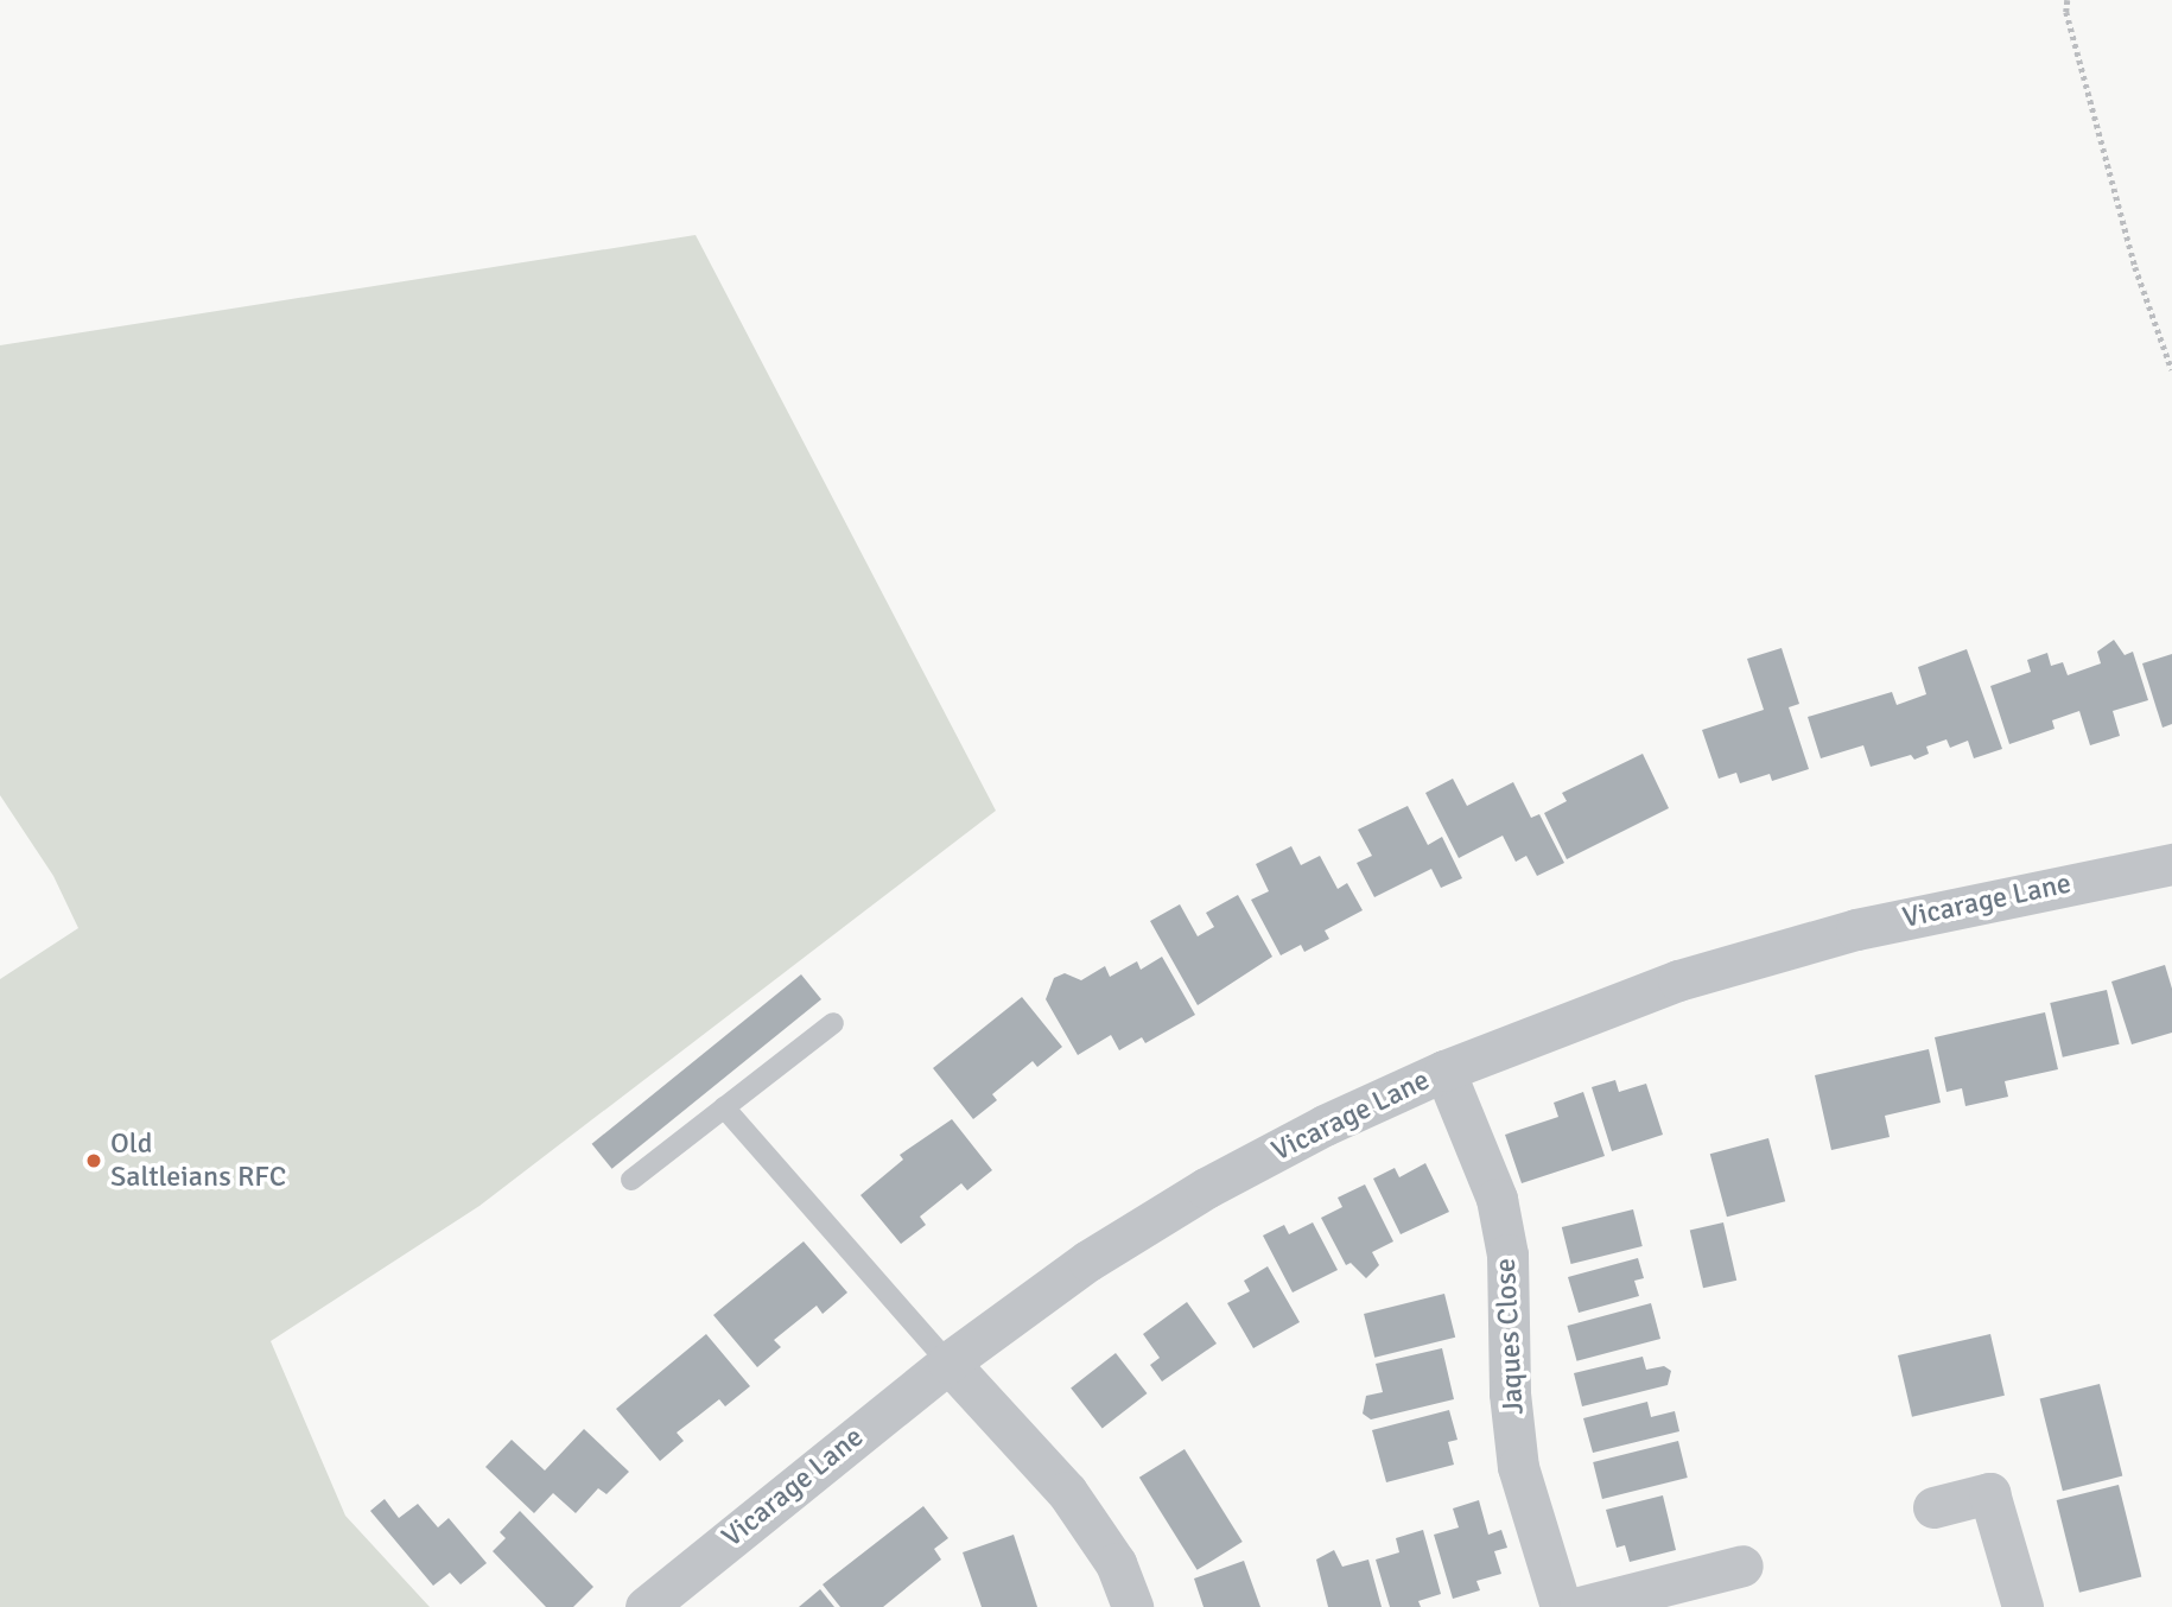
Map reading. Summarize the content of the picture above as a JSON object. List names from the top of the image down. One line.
{"streets":{"street":["Vicarage Lane","Jaques Close"]},"crossings":[["Vicarage Lane","Jaques Close"]],"places":["Old Saltleians RFC"]}
